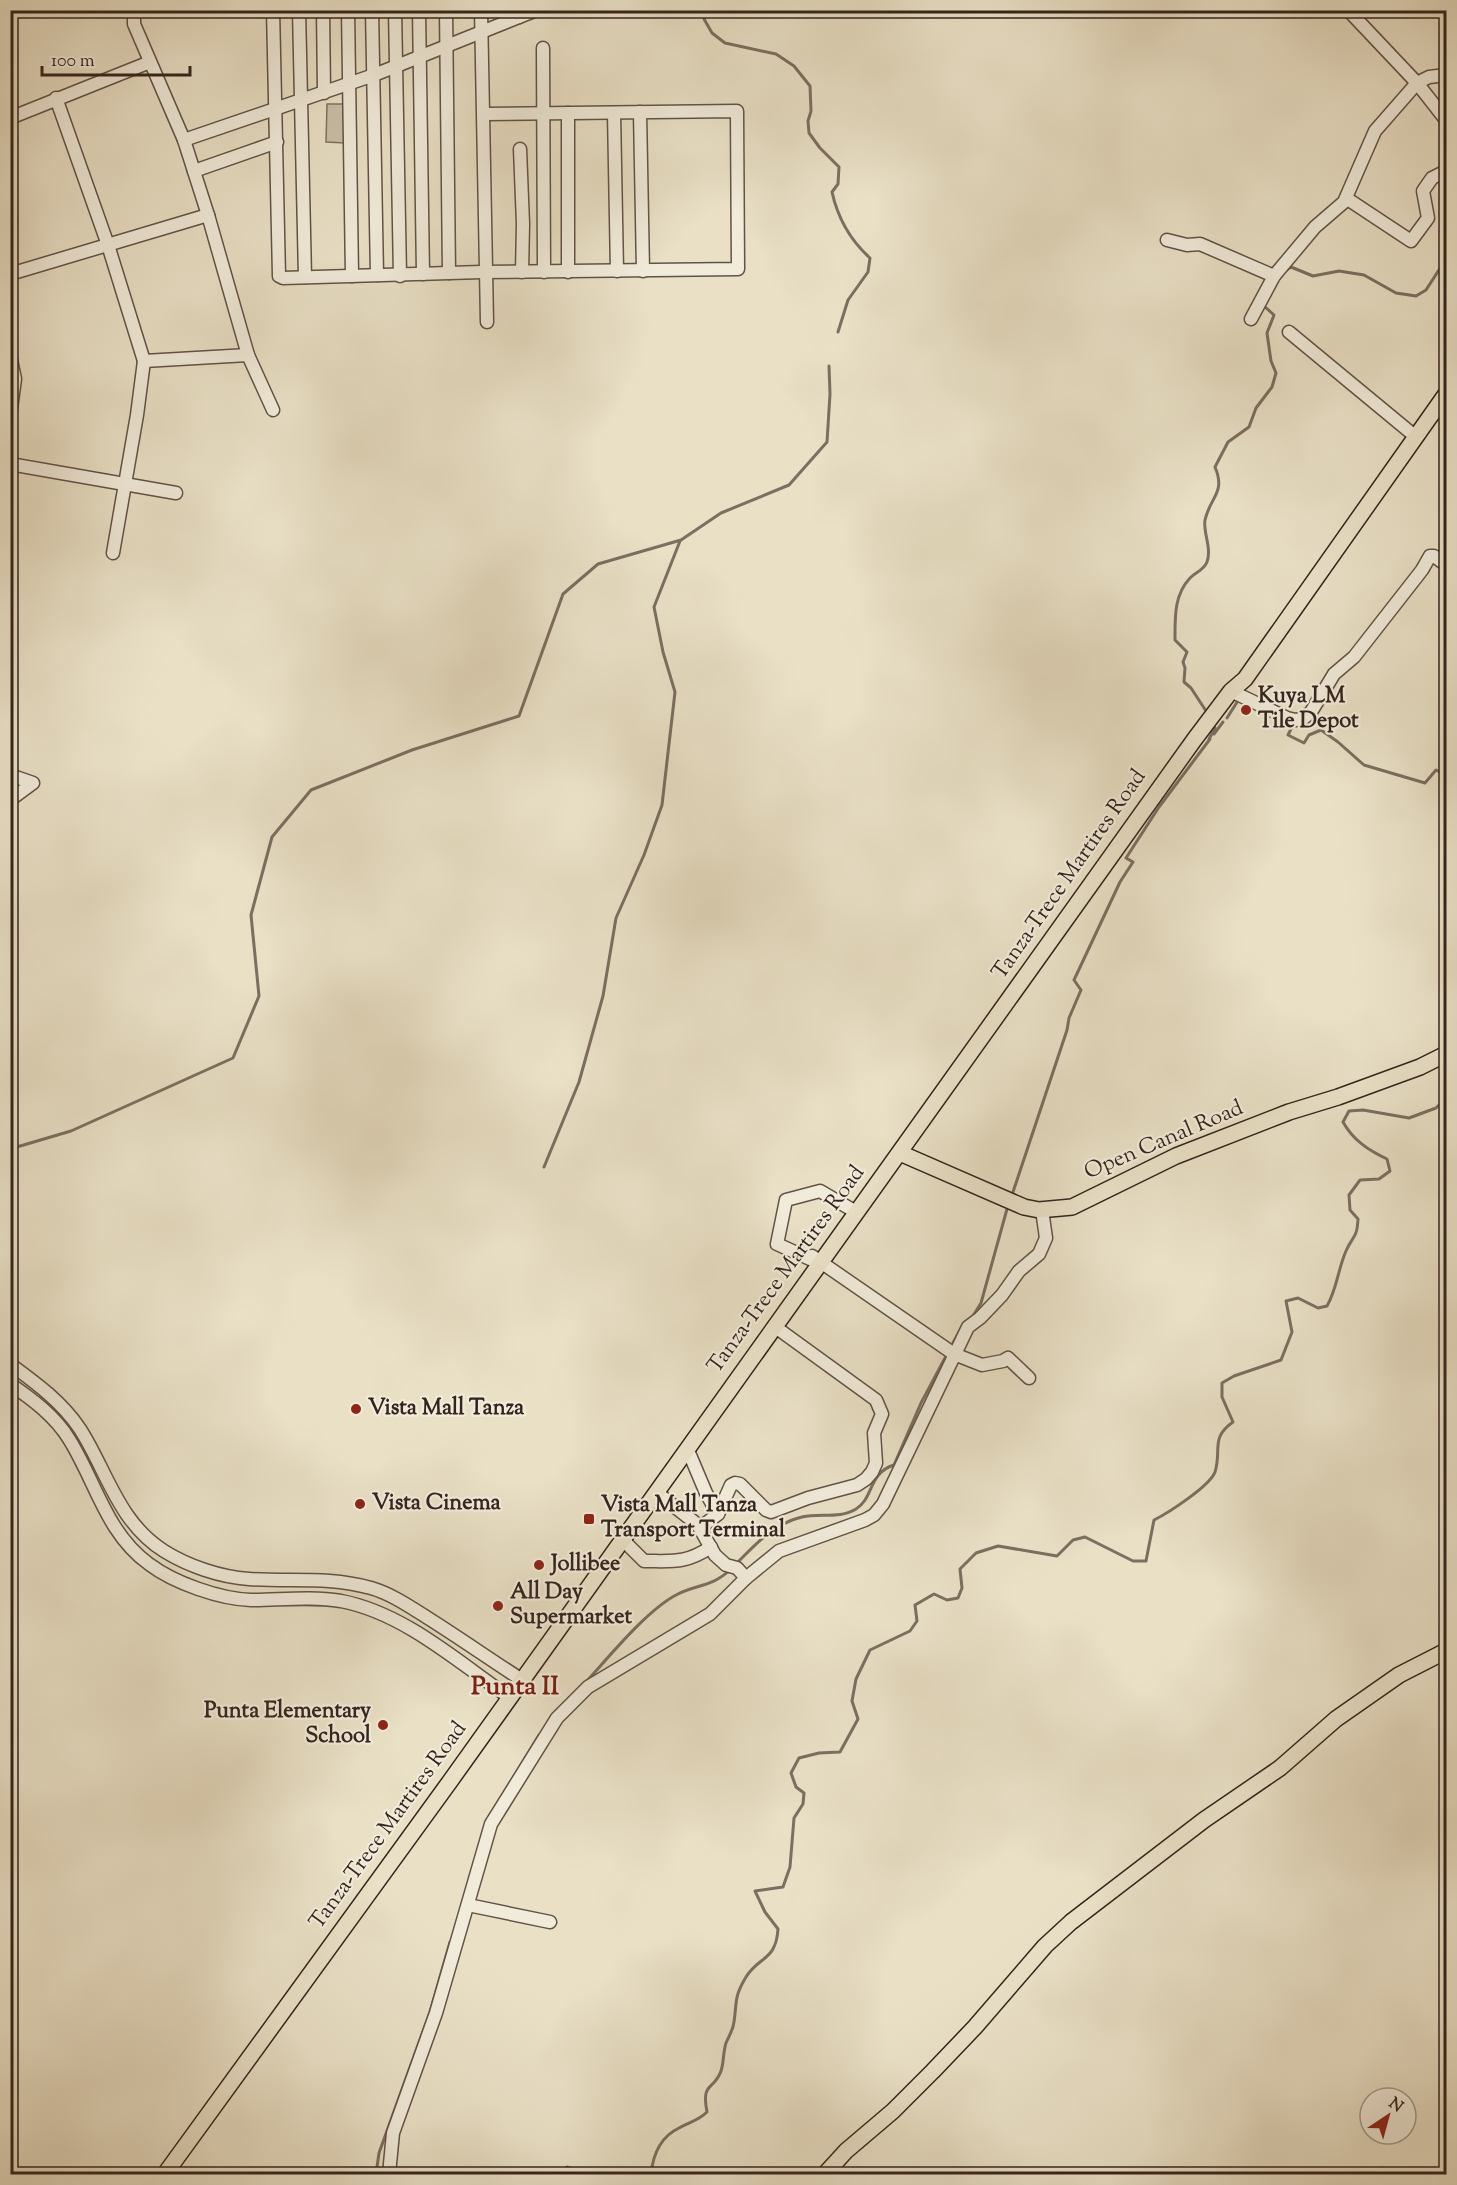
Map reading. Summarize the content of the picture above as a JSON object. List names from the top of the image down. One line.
{"streets":{"main road":["Tanza-Trece Martires Road","Open Canal Road"]},"crossings":[["Tanza-Trece Martires Road","Open Canal Road"]],"districts":["Punta II"],"places":{"other":["Kuya LM Tile Depot","Vista Mall Tanza","Vista Cinema","Jollibee","All Day Supermarket","Punta Elementary School"],"transit":["Vista Mall Tanza Transport Terminal"]},"scale_bar":"100 m","north":"top right"}
